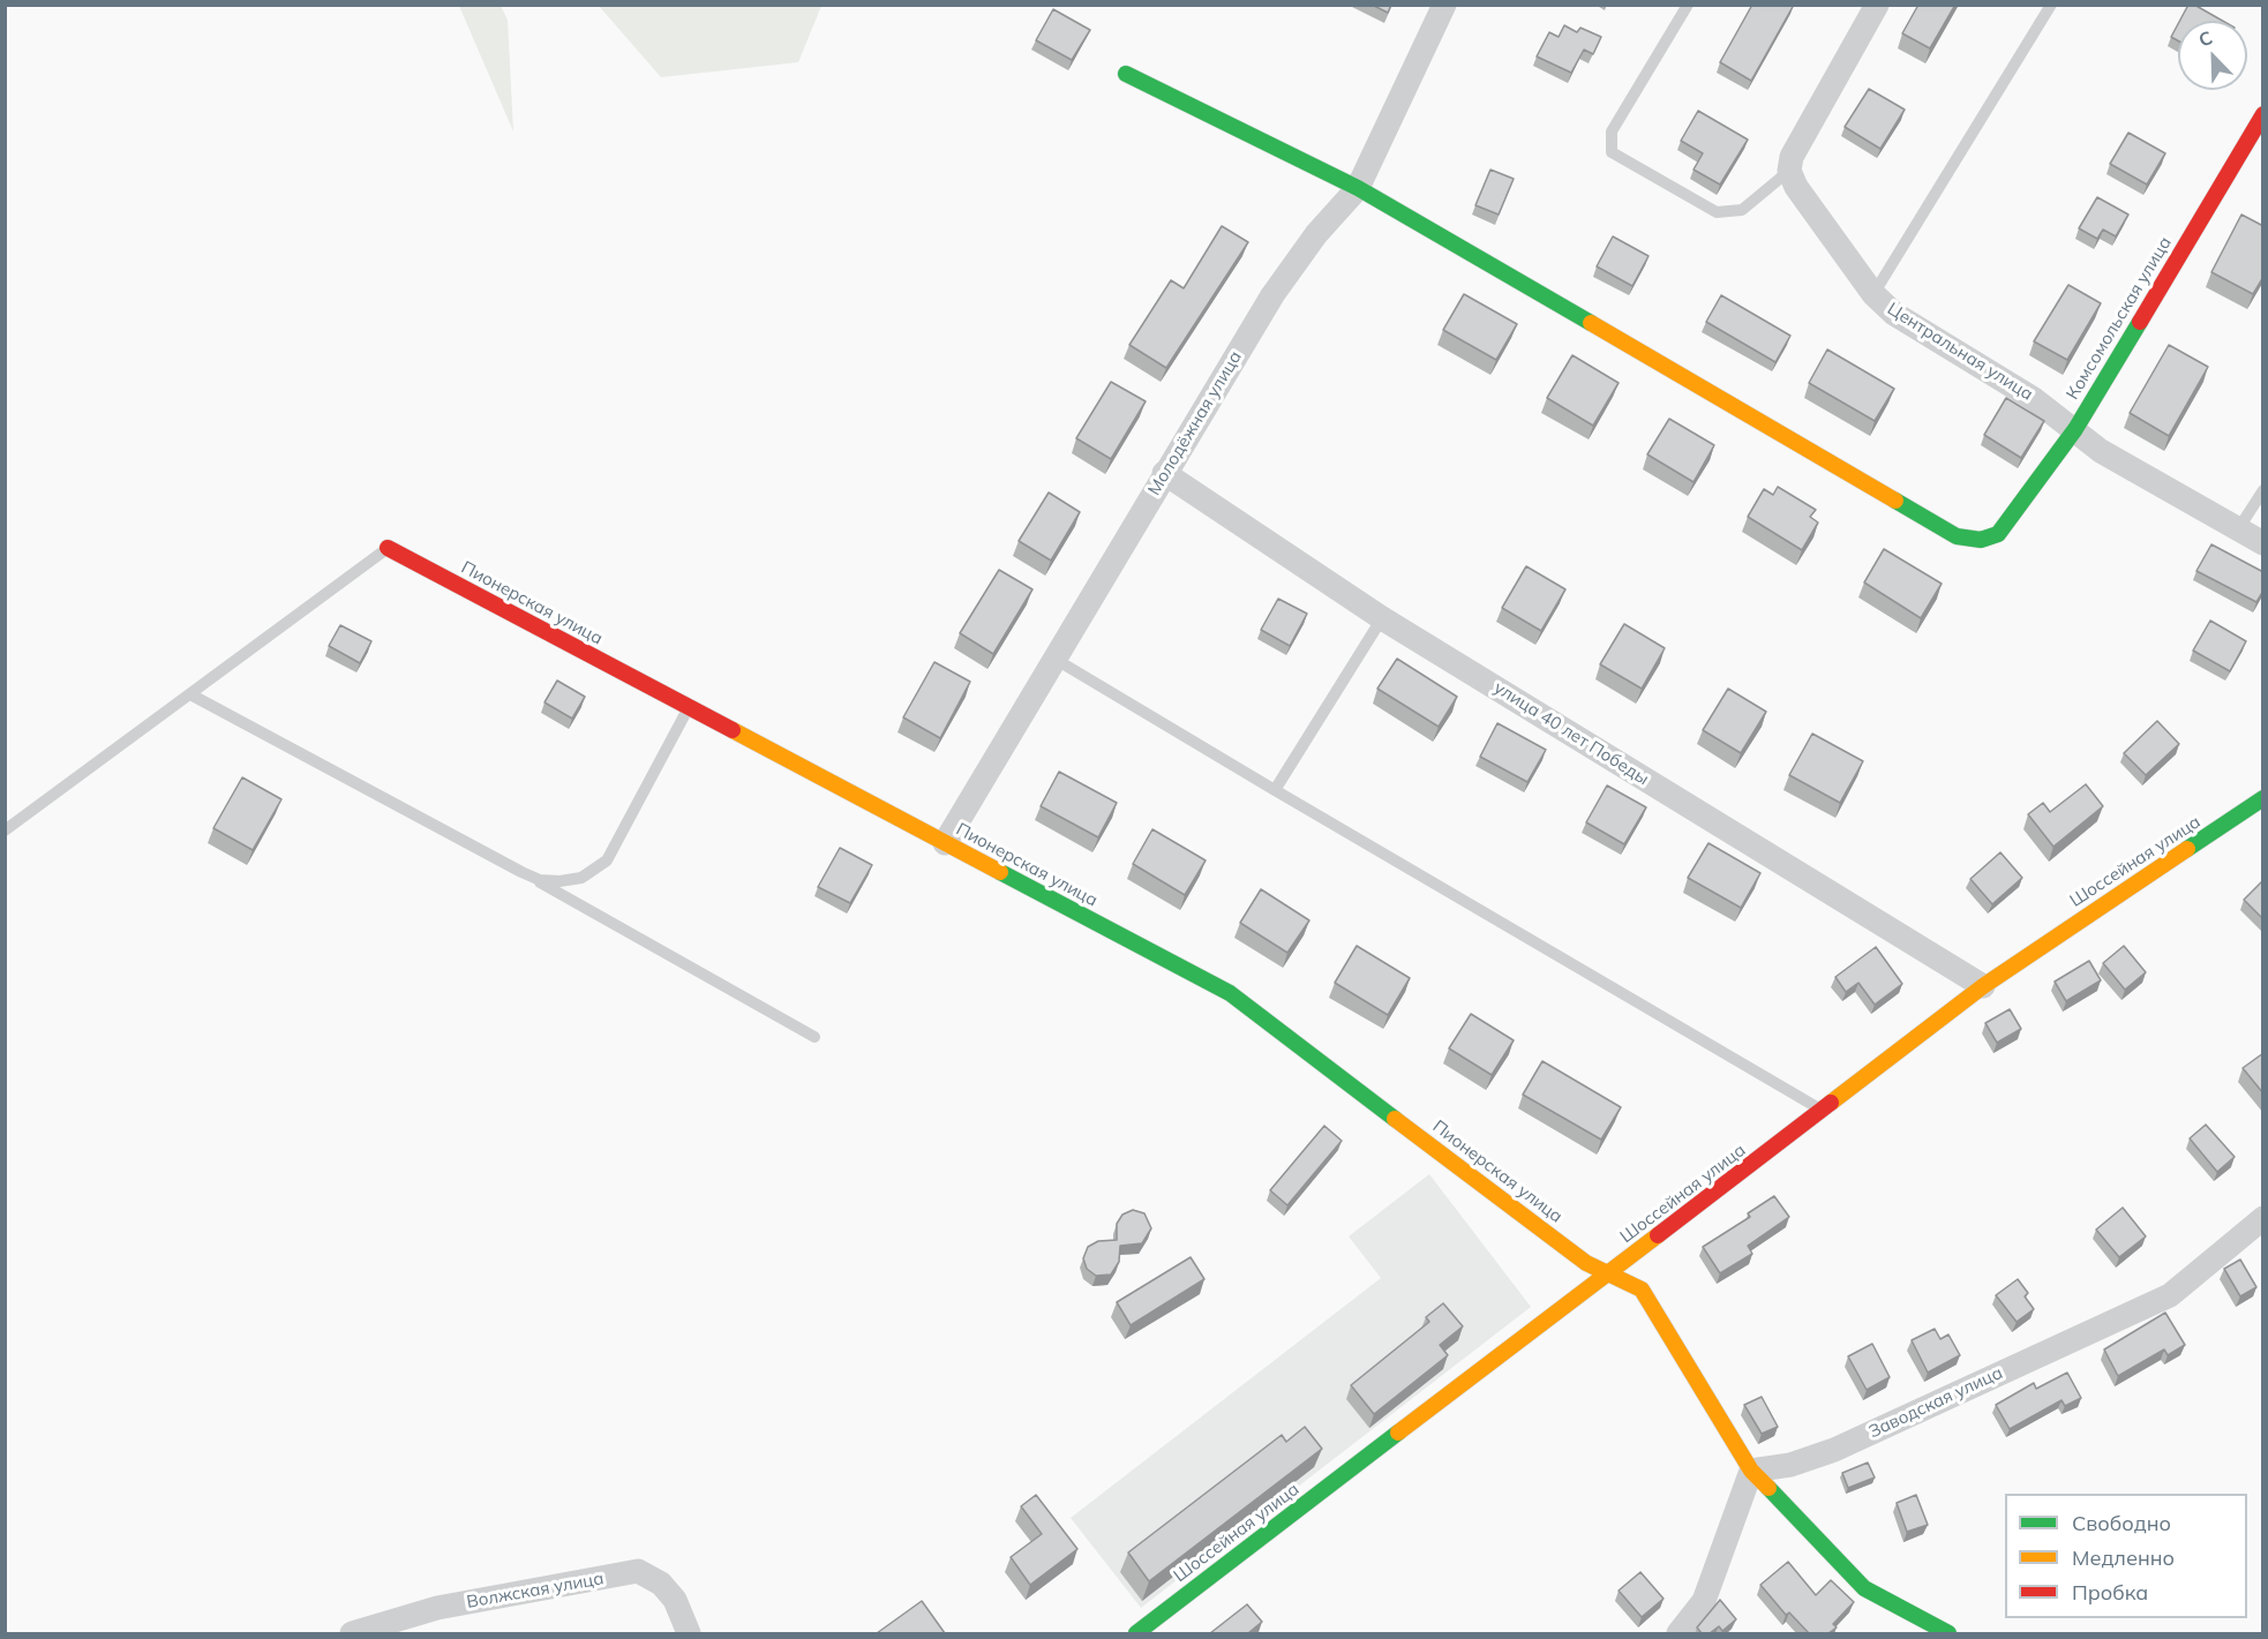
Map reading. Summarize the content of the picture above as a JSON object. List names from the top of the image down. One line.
{"streets":{"street":["Комсомольская улица","Центральная улица","Молодёжная улица","Пионерская улица","улица 40 лет Победы","Шоссейная улица","Заводская улица","Волжская улица"]},"crossings":[["Комсомольская улица","Центральная улица"],["Комсомольская улица","Молодёжная улица"],["Молодёжная улица","Пионерская улица"],["Молодёжная улица","улица 40 лет Победы"],["Пионерская улица","Шоссейная улица"],["Пионерская улица","Заводская улица"],["улица 40 лет Победы","Шоссейная улица"]],"legend":["Свободно","Медленно","Пробка"],"north":"top left"}
